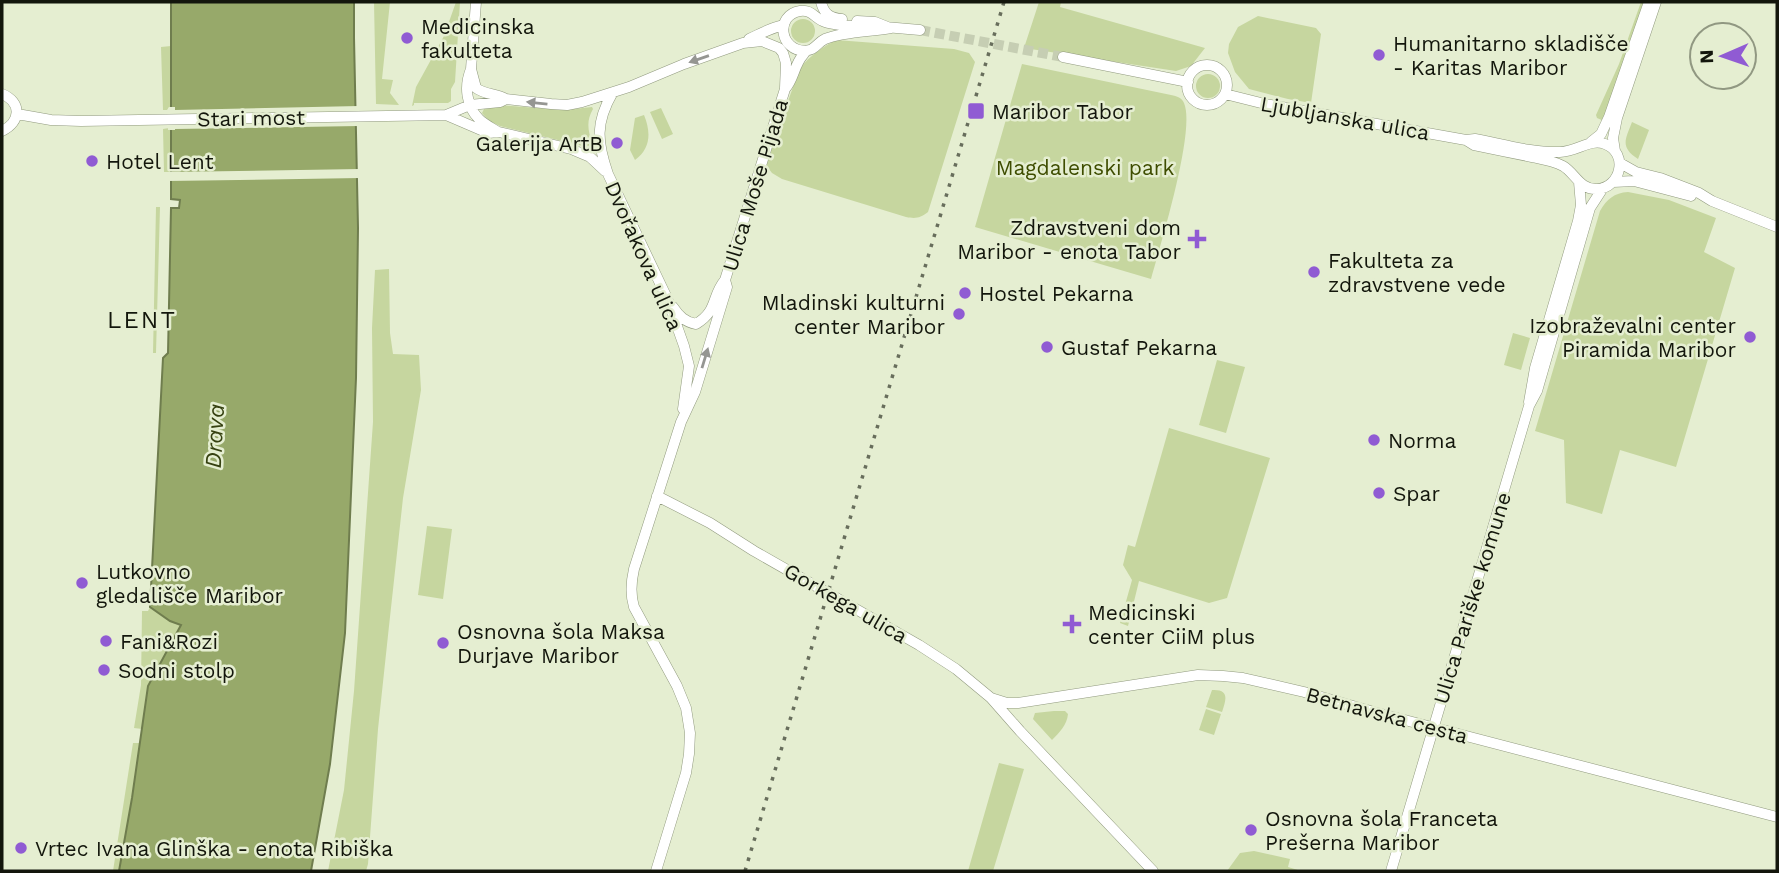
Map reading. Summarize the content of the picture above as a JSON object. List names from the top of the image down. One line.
{"streets":{"street":["Stari most","Ljubljanska ulica","Ulica Moše Pijada","Dvořakova ulica","Ulica Pariške komune","Gorkega ulica","Betnavska cesta"]},"crossings":[["Ulica Pariške komune","Betnavska cesta"],["Gorkega ulica","Betnavska cesta"]],"districts":["LENT"],"water":["Drava"],"parks":["Magdalenski park"],"places":{"other":["Medicinska fakulteta","Humanitarno skladišče - Karitas Maribor","Galerija ArtB","Hotel Lent","Fakulteta za zdravstvene vede","Hostel Pekarna","Mladinski kulturni center Maribor","Izobraževalni center Piramida Maribor","Gustaf Pekarna","Norma","Spar","Lutkovno gledališče Maribor","Fani&Rozi","Osnovna šola Maksa Durjave Maribor","Sodni stolp","Osnovna šola Franceta Prešerna Maribor","Vrtec Ivana Glinška - enota Ribiška"],"transit":["Maribor Tabor"],"health":["Zdravstveni dom Maribor - enota Tabor","Medicinski center CiiM plus"]},"north":"left"}
